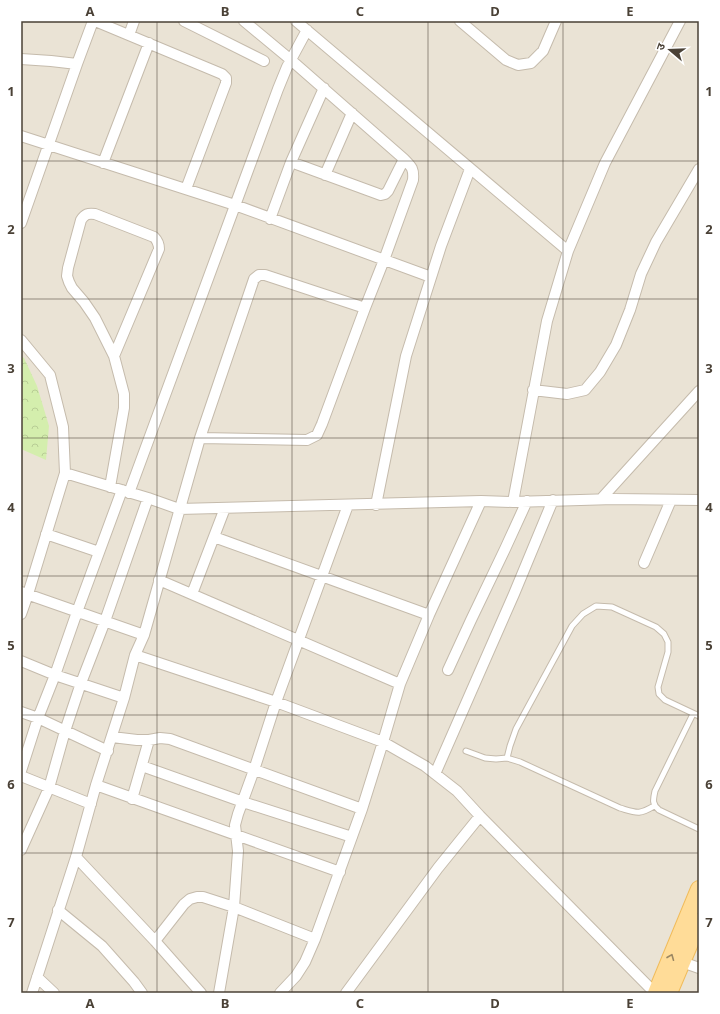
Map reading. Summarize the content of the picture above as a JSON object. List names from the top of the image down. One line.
{"north":"left","grid":{"columns":["A","B","C","D","E"],"rows":["1","2","3","4","5","6","7"]}}
